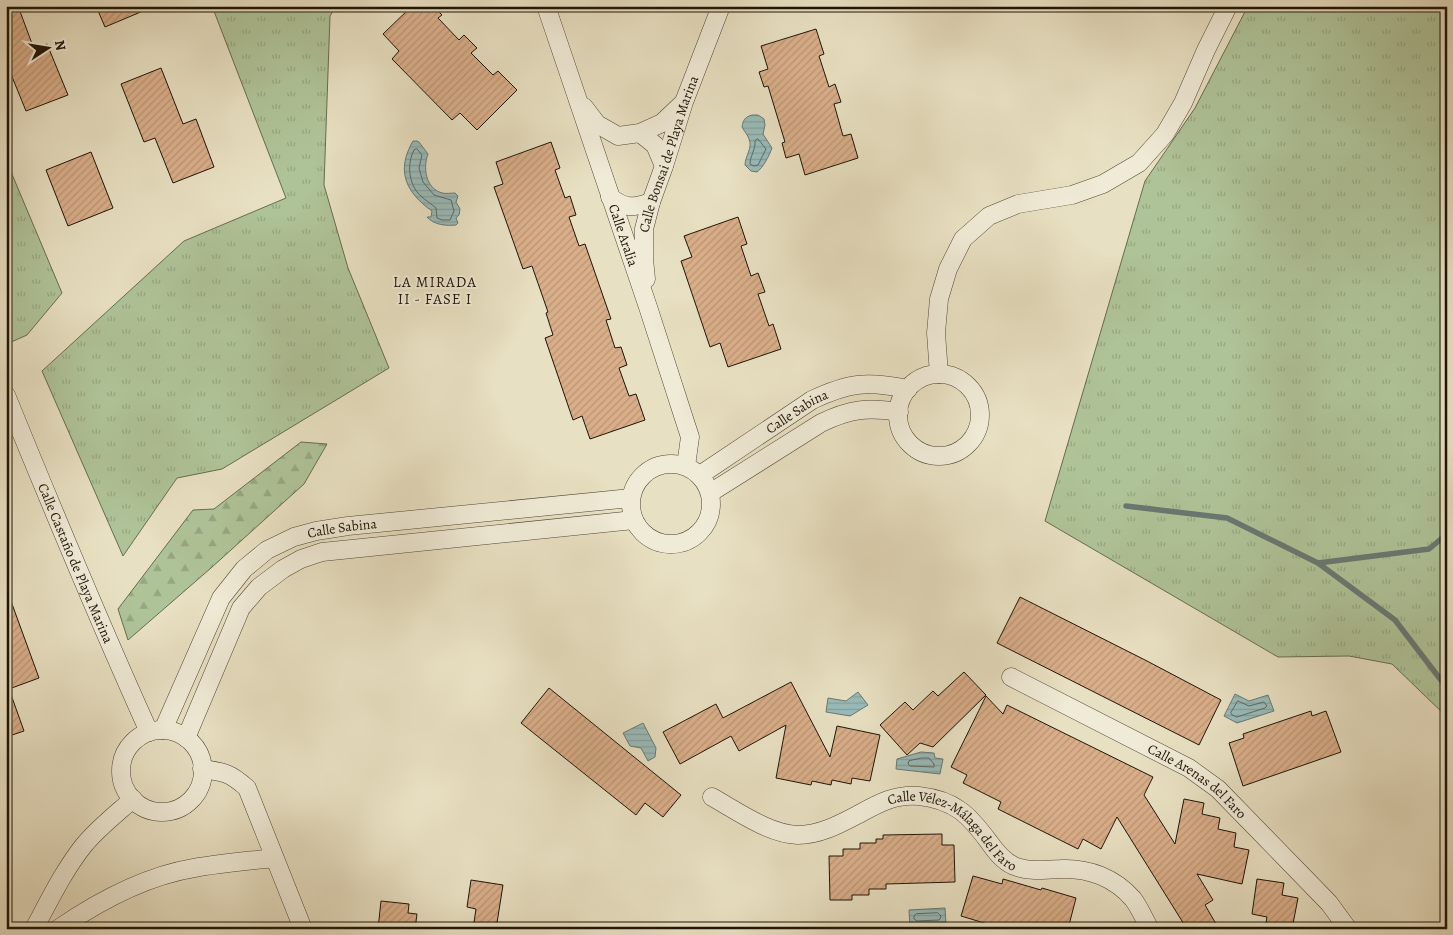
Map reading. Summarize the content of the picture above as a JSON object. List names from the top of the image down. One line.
{"streets":{"street":["Calle Bonsai de Playa Marina","Calle Aralia","Calle Sabina","Calle Castaño de Playa Marina","Calle Arenas del Faro","Calle Vélez-Málaga del Faro"]},"crossings":[["Calle Bonsai de Playa Marina","Calle Aralia"],["Calle Aralia","Calle Sabina"],["Calle Sabina","Calle Castaño de Playa Marina"]],"districts":["LA MIRADA II - FASE I"],"north":"right"}
